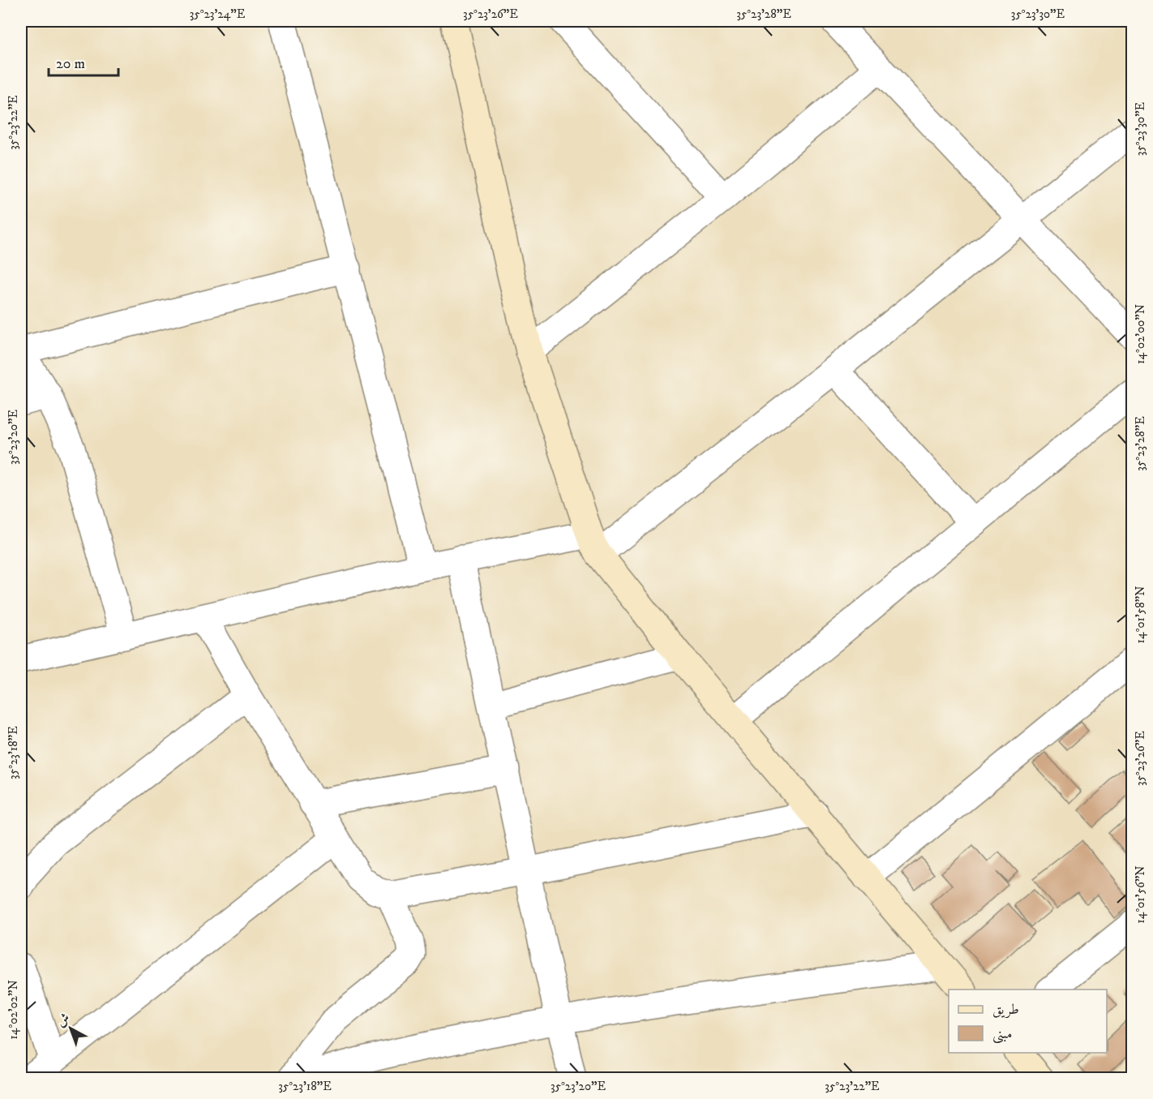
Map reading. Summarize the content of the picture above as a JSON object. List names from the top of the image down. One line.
{"legend":["طريق","مبنى"],"scale_bar":"20 m","north":"top left","coordinates":["35°23'24\"E","35°23'26\"E","35°23'28\"E","35°23'30\"E","35°23'22\"E","14°02'00\"N","35°23'20\"E","14°01'58\"N","35°23'18\"E","14°01'56\"N","14°02'02\"N"]}
